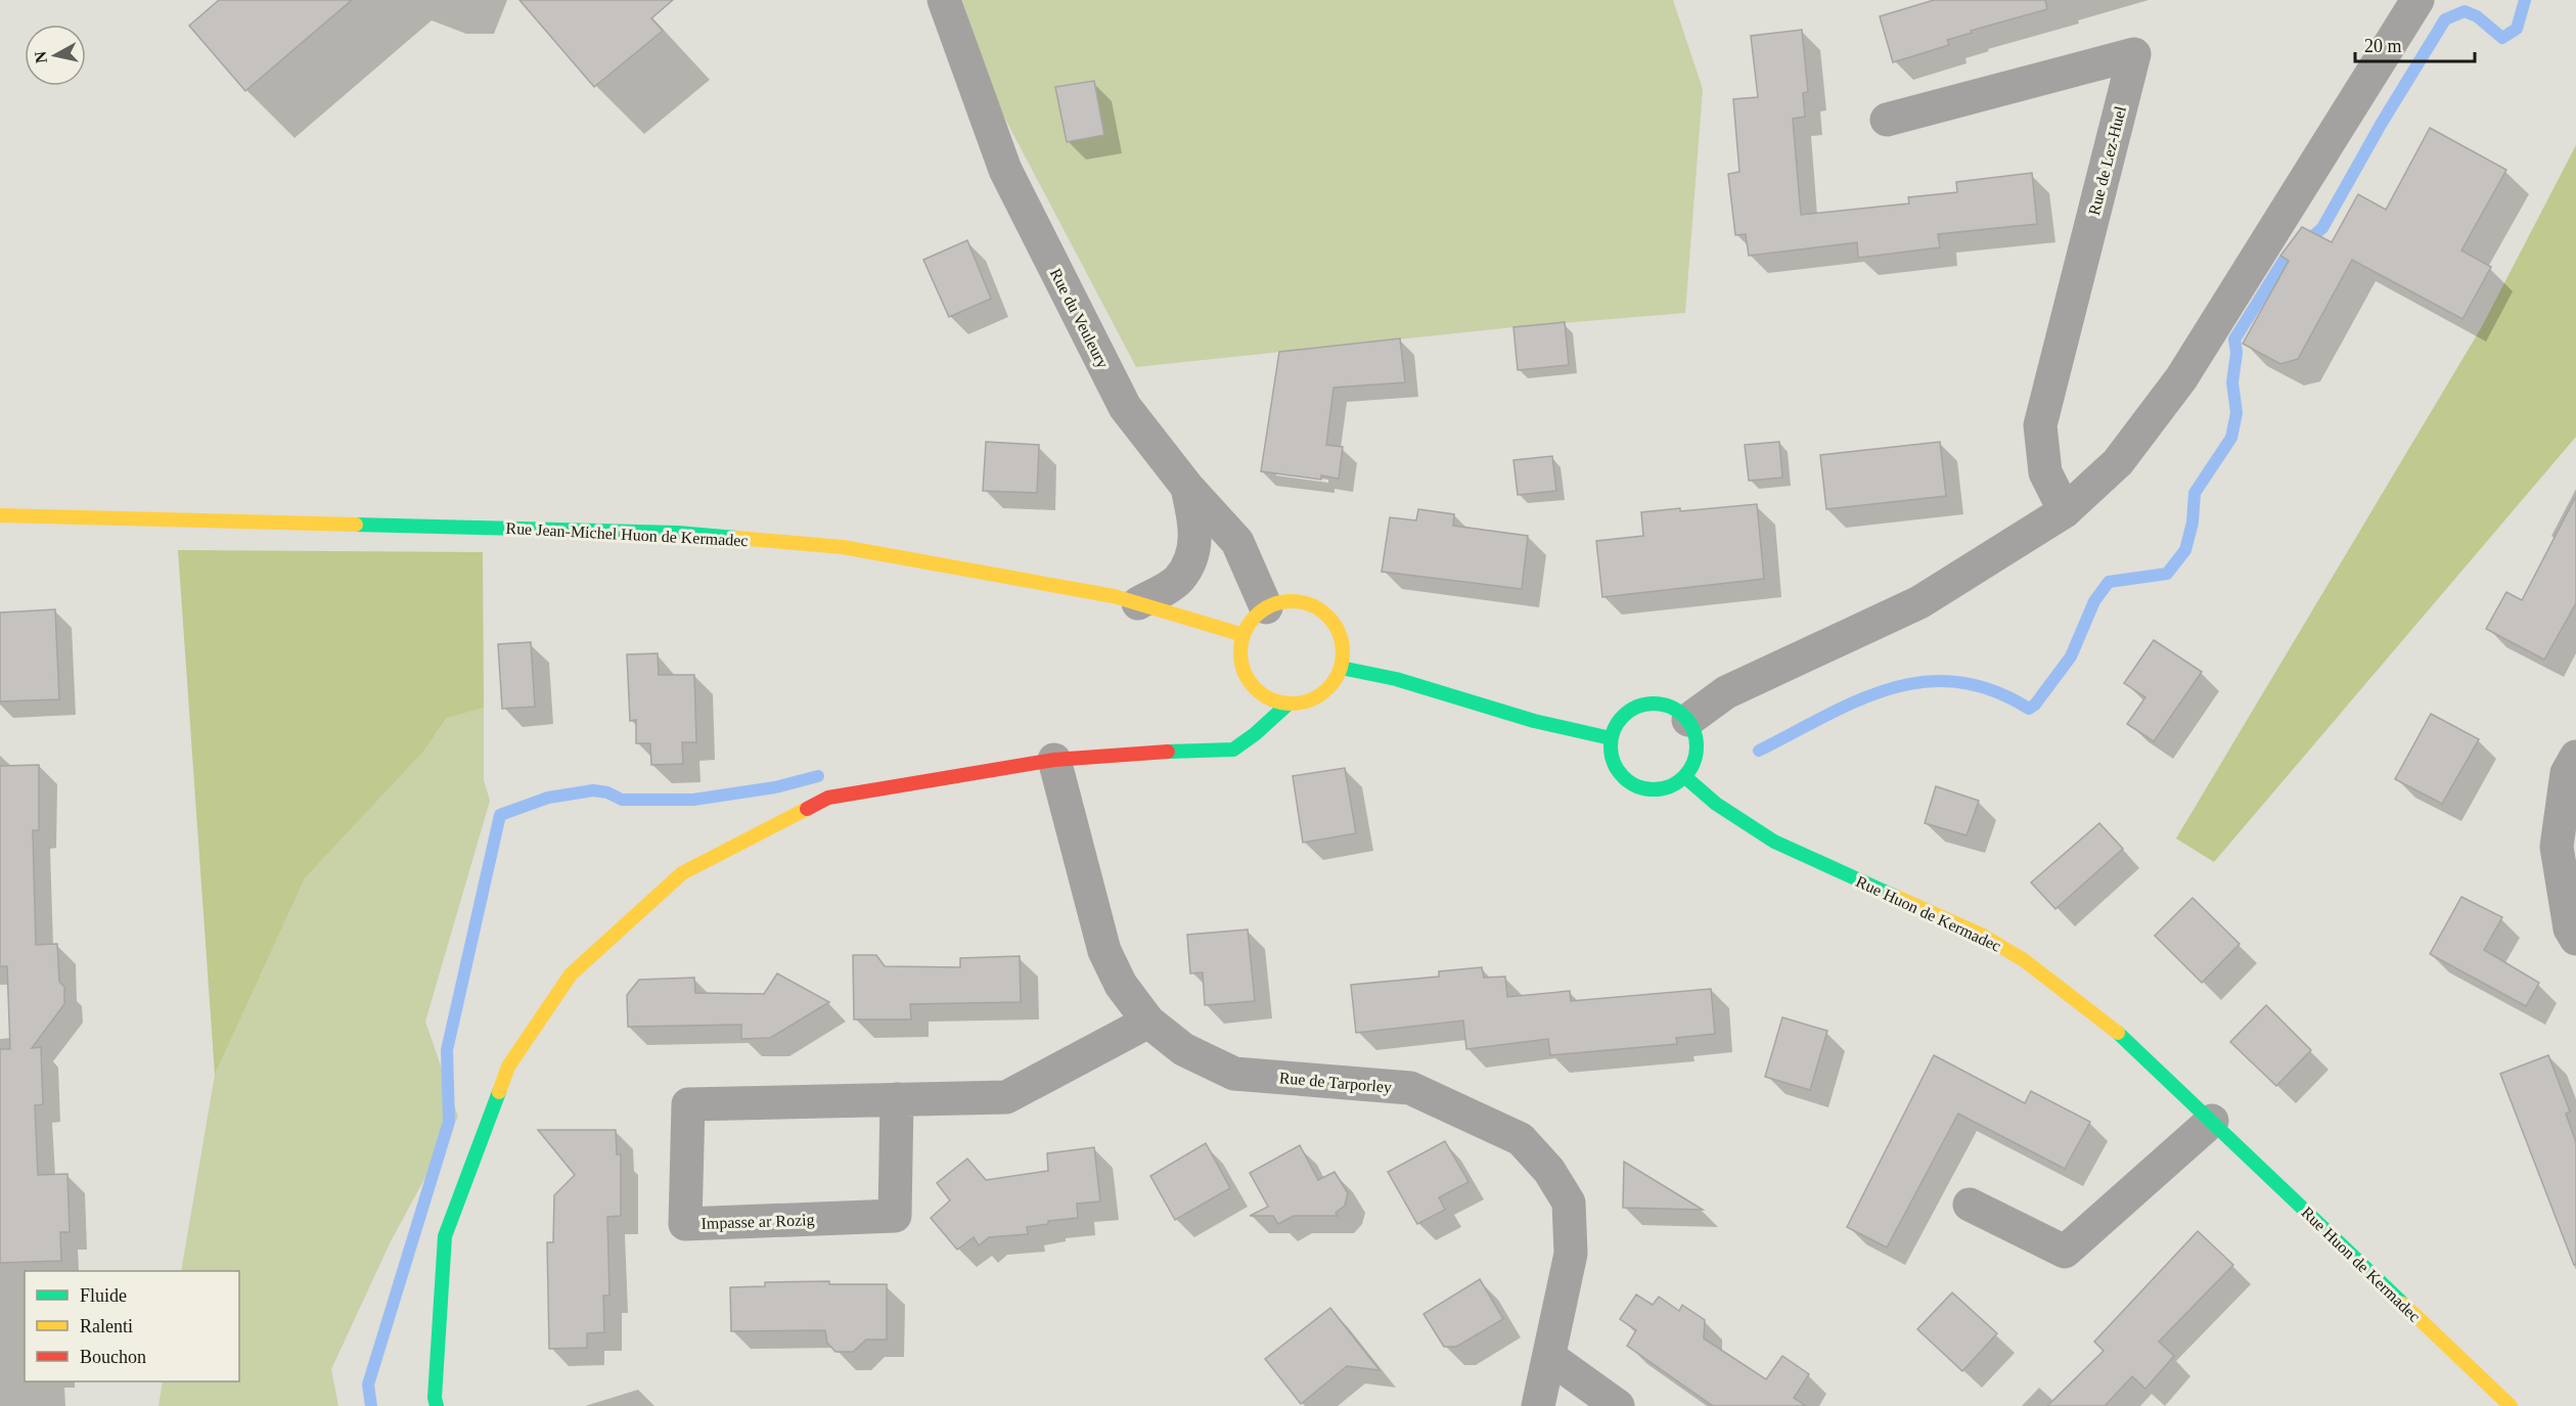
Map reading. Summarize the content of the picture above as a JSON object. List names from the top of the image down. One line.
{"streets":{"street":["Rue de Lez-Huel","Rue du Veuleury","Rue Jean-Michel Huon de Kermadec","Rue Huon de Kermadec","Rue de Tarporley","Impasse ar Rozig"]},"crossings":[["Rue du Veuleury","Rue Jean-Michel Huon de Kermadec"],["Rue de Tarporley","Impasse ar Rozig"]],"legend":["Fluide","Ralenti","Bouchon"],"scale_bar":"20 m","north":"left"}
